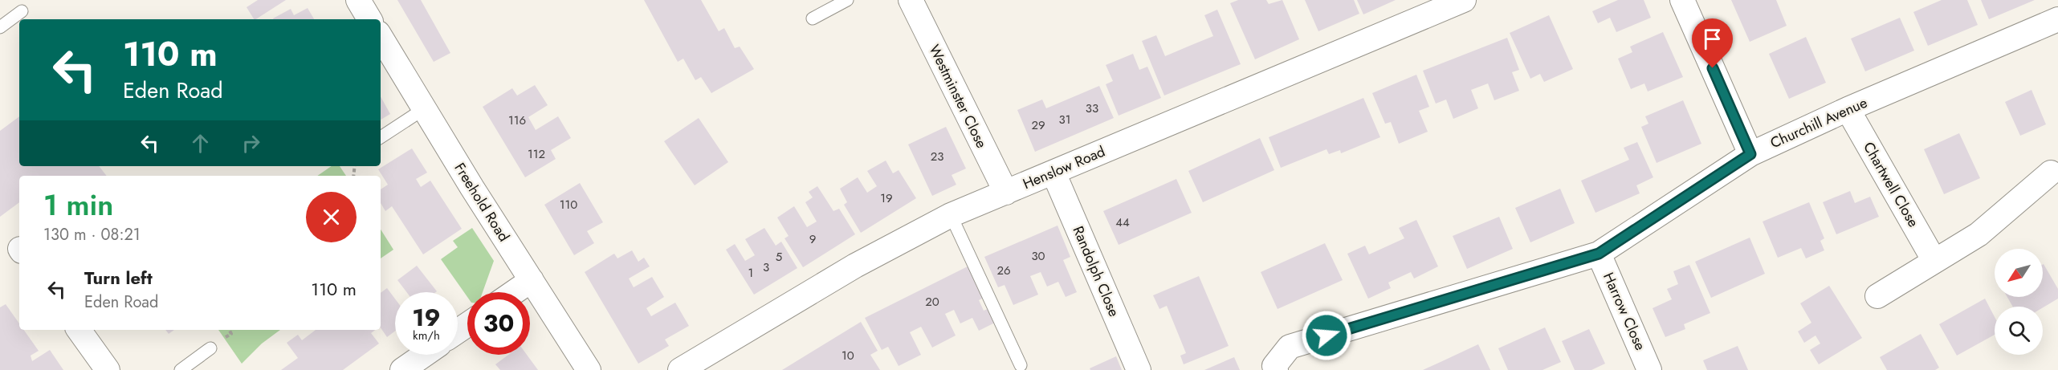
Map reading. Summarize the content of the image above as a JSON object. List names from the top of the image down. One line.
{"streets":{"street":["Westminster Close","Churchill Avenue","Henslow Road","Chartwell Close","Freehold Road","Randolph Close","Harrow Close"]},"crossings":[["Westminster Close","Henslow Road"],["Churchill Avenue","Chartwell Close"],["Churchill Avenue","Harrow Close"],["Henslow Road","Randolph Close"]],"house_numbers":["33","31","116","29","112","23","19","110","44","9","30","5","3","26","1","20","10"],"north":"bottom left","page":{"turn":["110 m","Eden Road"],"heading":["1 min","130 m · 08:21"],"list":[{"name":"Turn left","note":"Eden Road","value":"110 m"}],"speed":"19 km/h","limit":"30"}}
